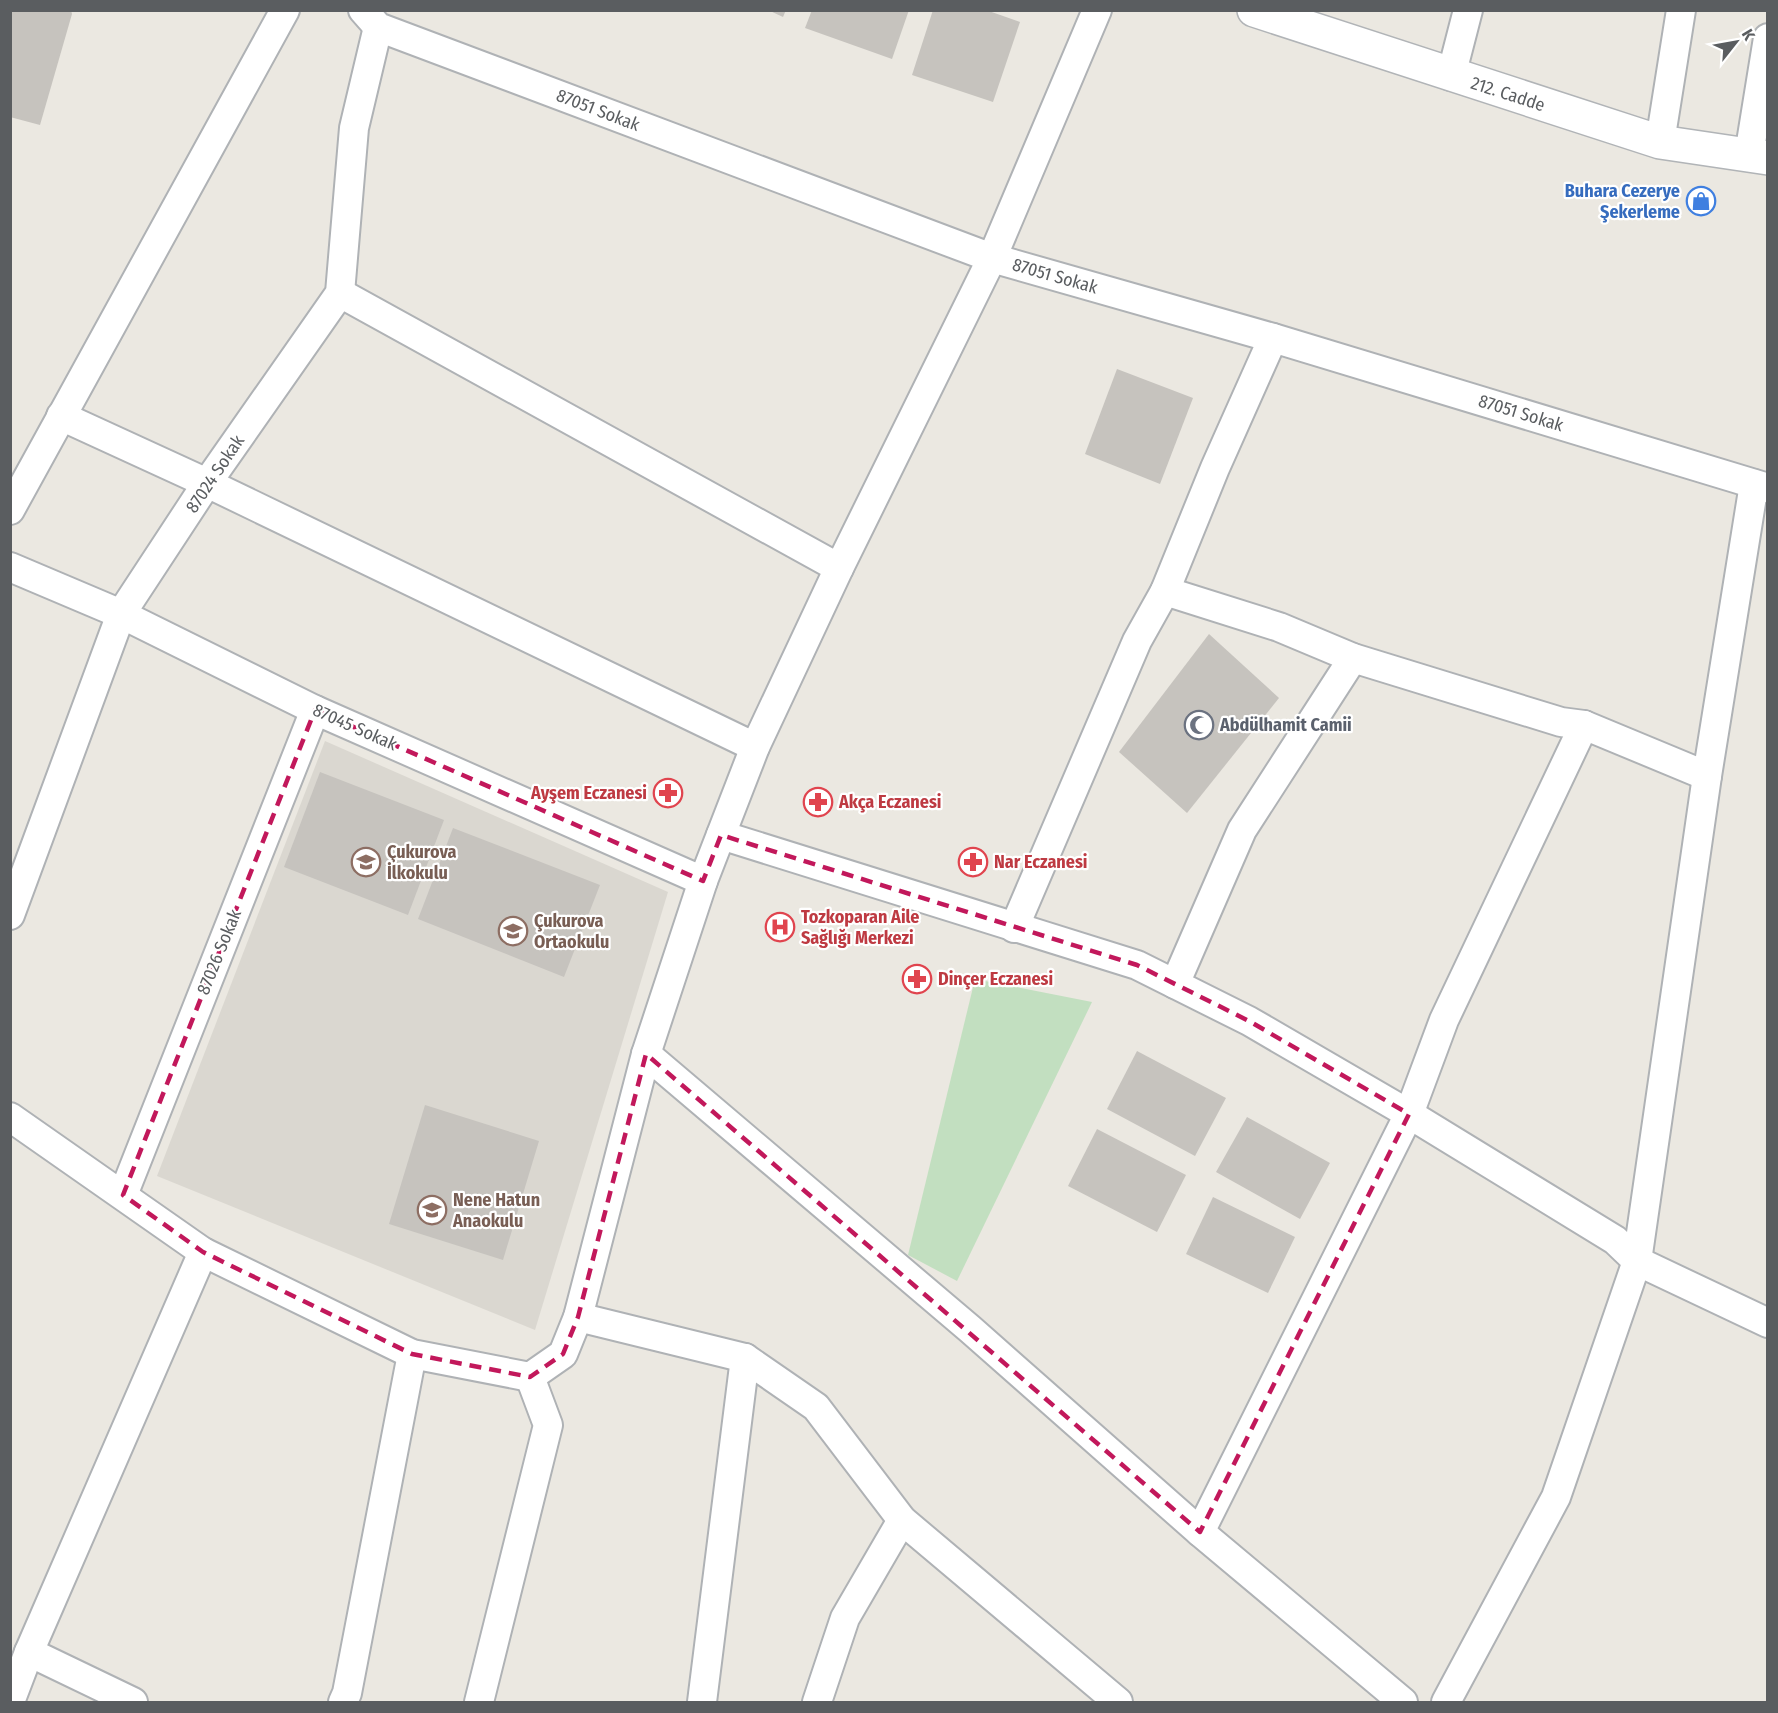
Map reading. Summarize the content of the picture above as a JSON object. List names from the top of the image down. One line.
{"streets":{"street":["212. Cadde","87051 Sokak","87024 Sokak","87045 Sokak","87026 Sokak"]},"crossings":[["87024 Sokak","87045 Sokak"],["87045 Sokak","87026 Sokak"]],"places":{"shop":["Buhara Cezerye Şekerleme"],"mosque":["Abdülhamit Camii"],"pharmacy":["Ayşem Eczanesi","Akça Eczanesi","Nar Eczanesi","Dinçer Eczanesi"],"school or university":["Çukurova İlkokulu","Çukurova Ortaokulu","Nene Hatun Anaokulu"],"hospital":["Tozkoparan Aile Sağlığı Merkezi"]},"north":"top right"}
